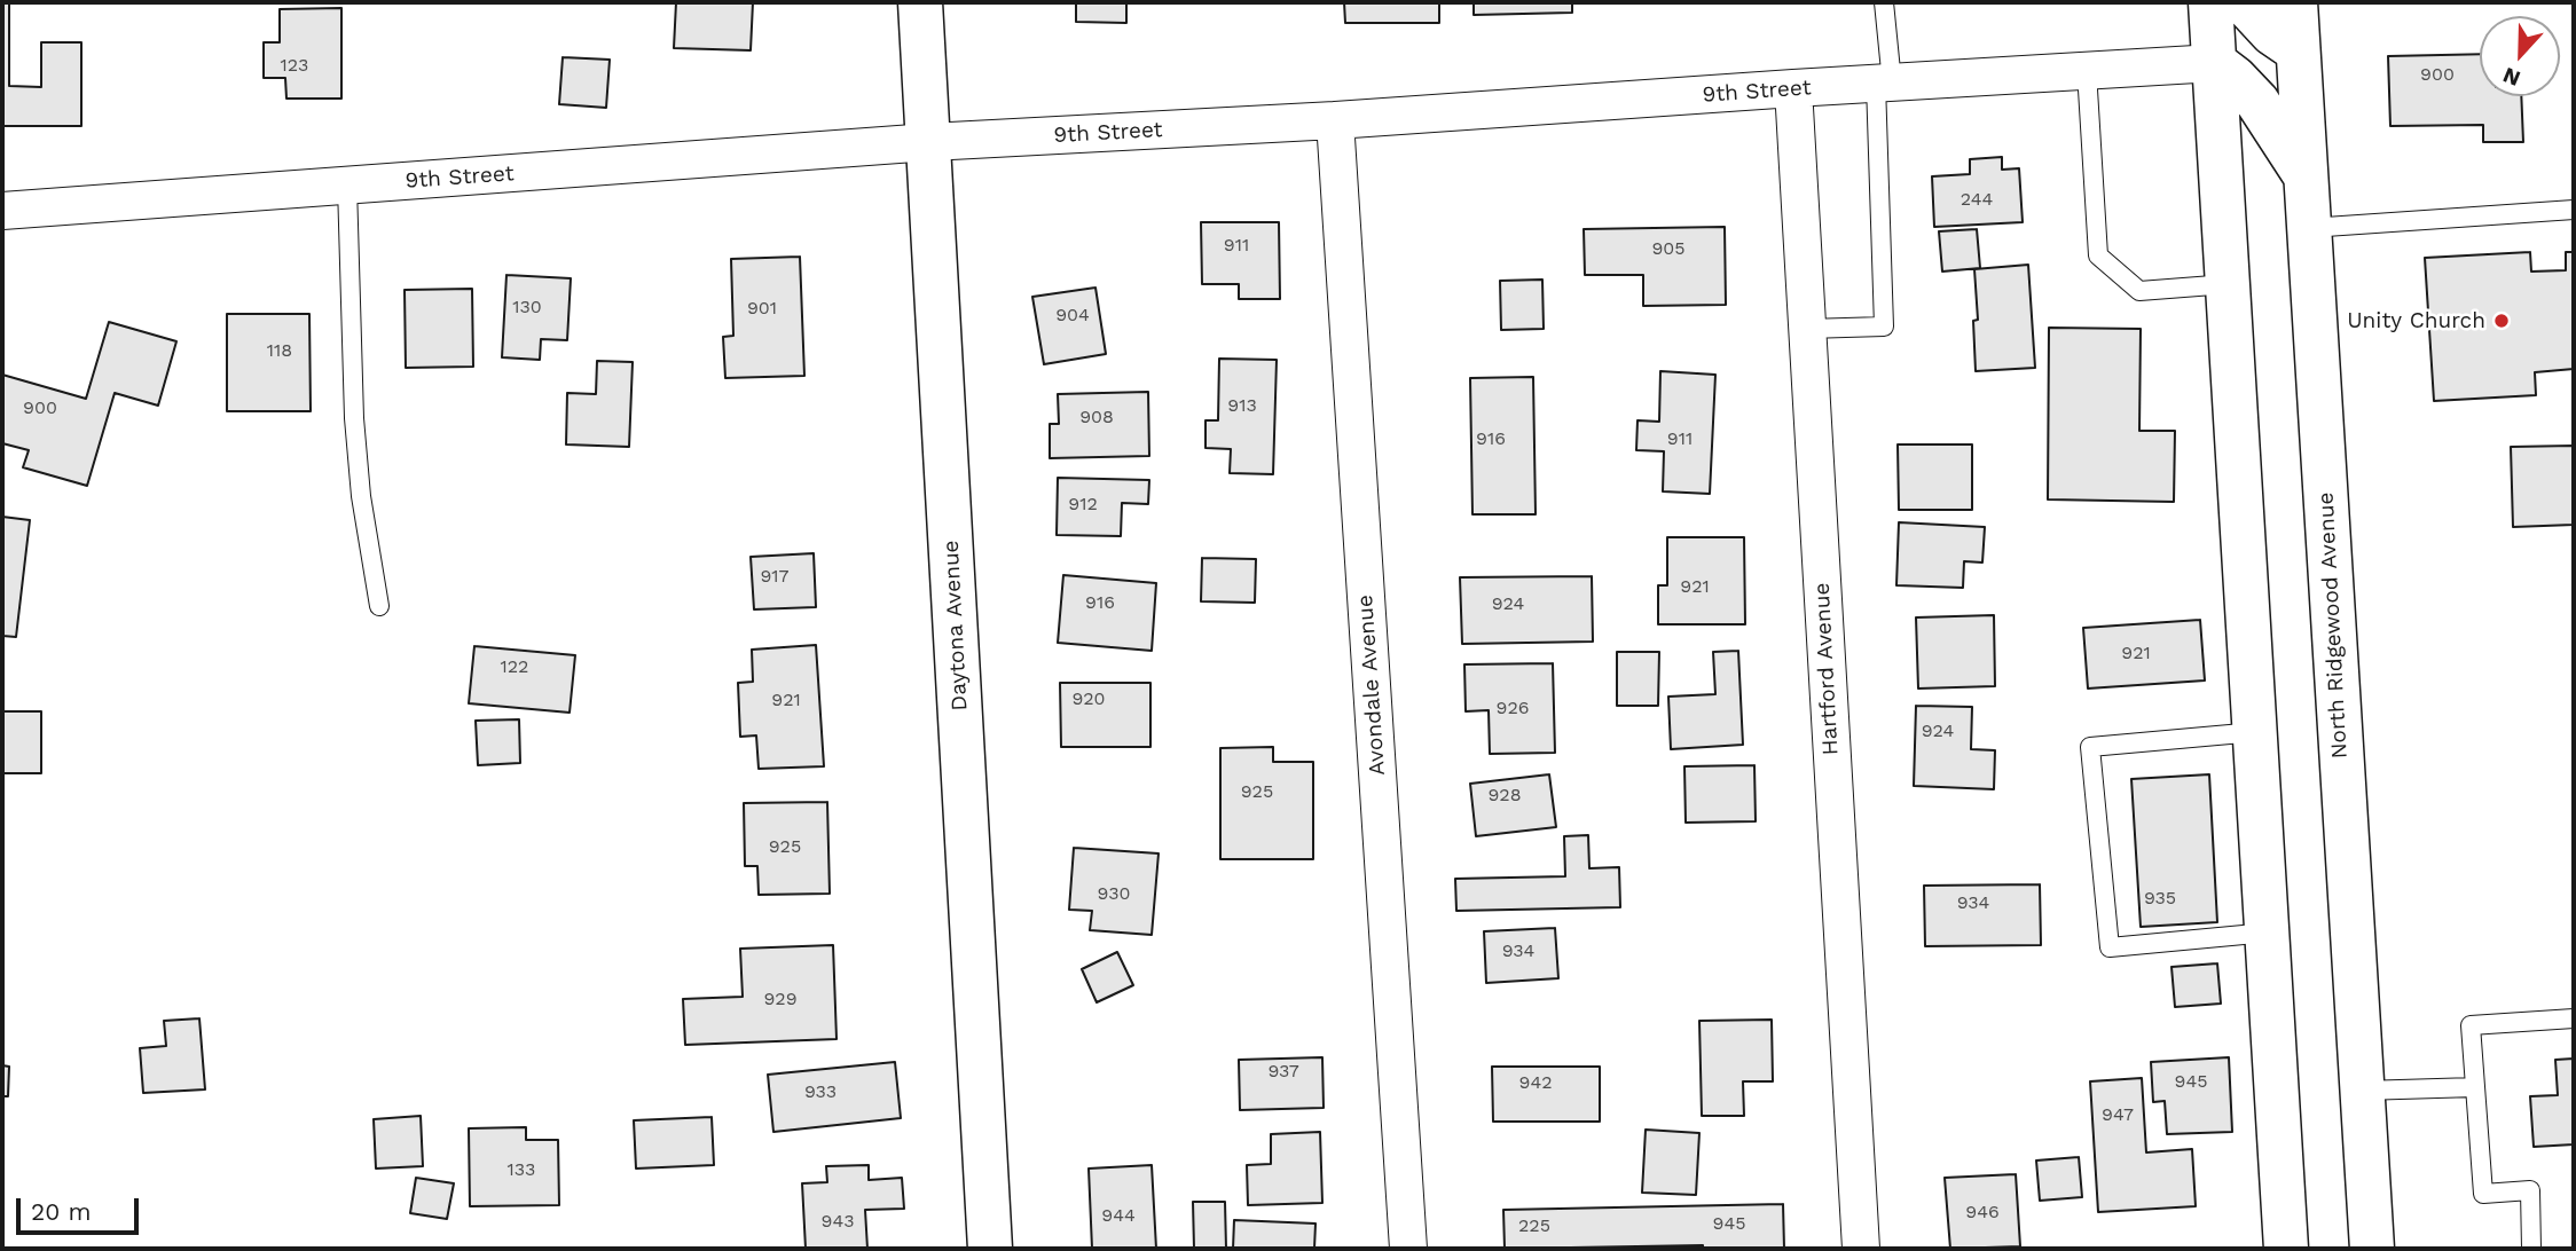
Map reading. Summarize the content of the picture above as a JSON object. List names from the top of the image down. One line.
{"streets":{"main road":["Daytona Avenue","North Ridgewood Avenue"],"street":["9th Street","Hartford Avenue","Avondale Avenue"]},"crossings":[["9th Street","Daytona Avenue"],["9th Street","Hartford Avenue"],["9th Street","Avondale Avenue"]],"places":["Unity Church"],"house_numbers":["123","900","244","911","905","130","901","904","118","913","900","908","916","911","912","917","921","916","924","921","122","920","921","926","924","925","928","925","930","935","934","934","929","937","945","942","933","947","133","946","944","943","945","225"],"scale_bar":"20 m","north":"bottom"}
